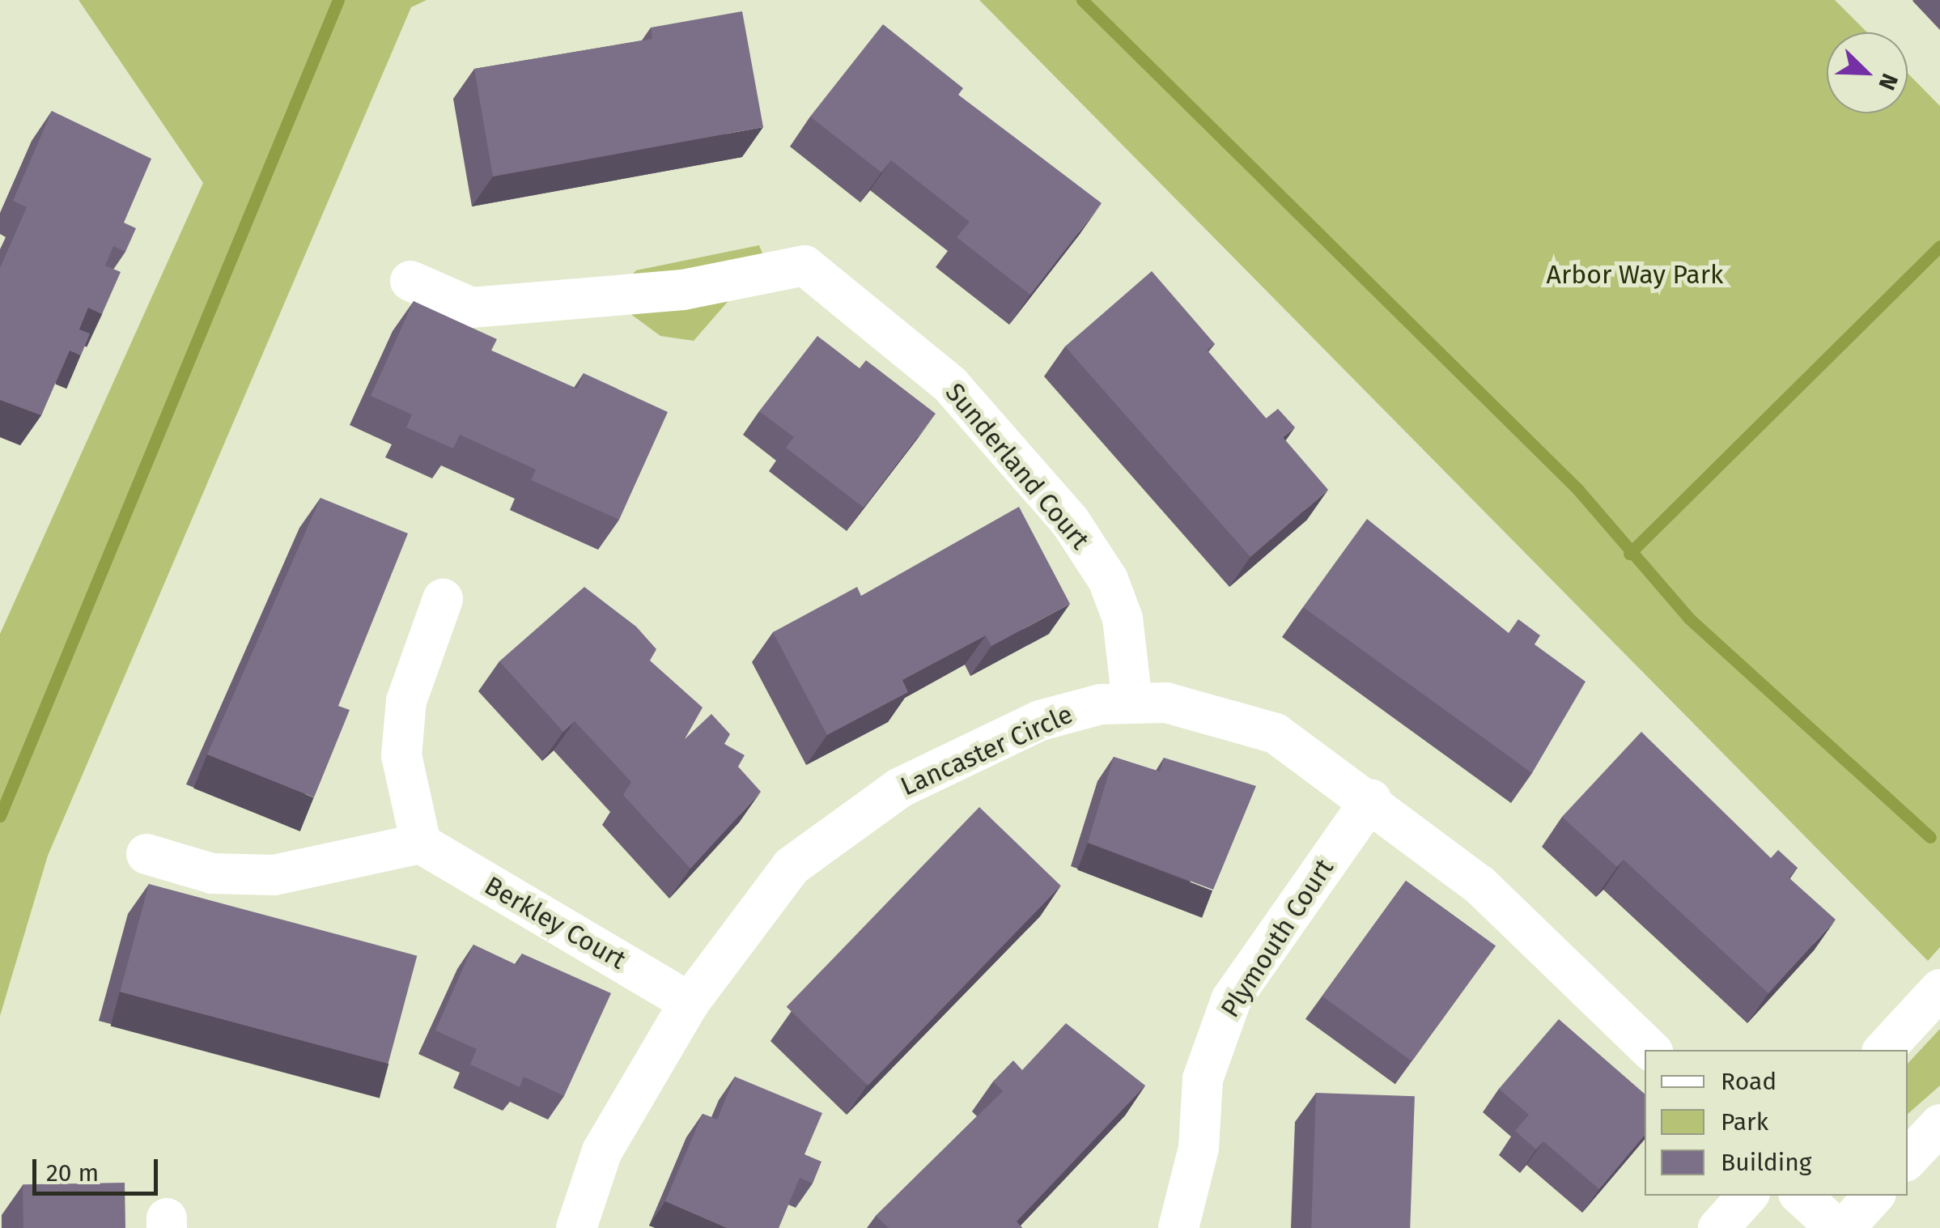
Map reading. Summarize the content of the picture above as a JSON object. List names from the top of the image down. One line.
{"streets":{"street":["Sunderland Court","Lancaster Circle","Berkley Court","Plymouth Court"]},"crossings":[["Sunderland Court","Lancaster Circle"],["Lancaster Circle","Berkley Court"],["Lancaster Circle","Plymouth Court"]],"parks":["Arbor Way Park"],"legend":["Road","Park","Building"],"scale_bar":"20 m","north":"bottom right"}
